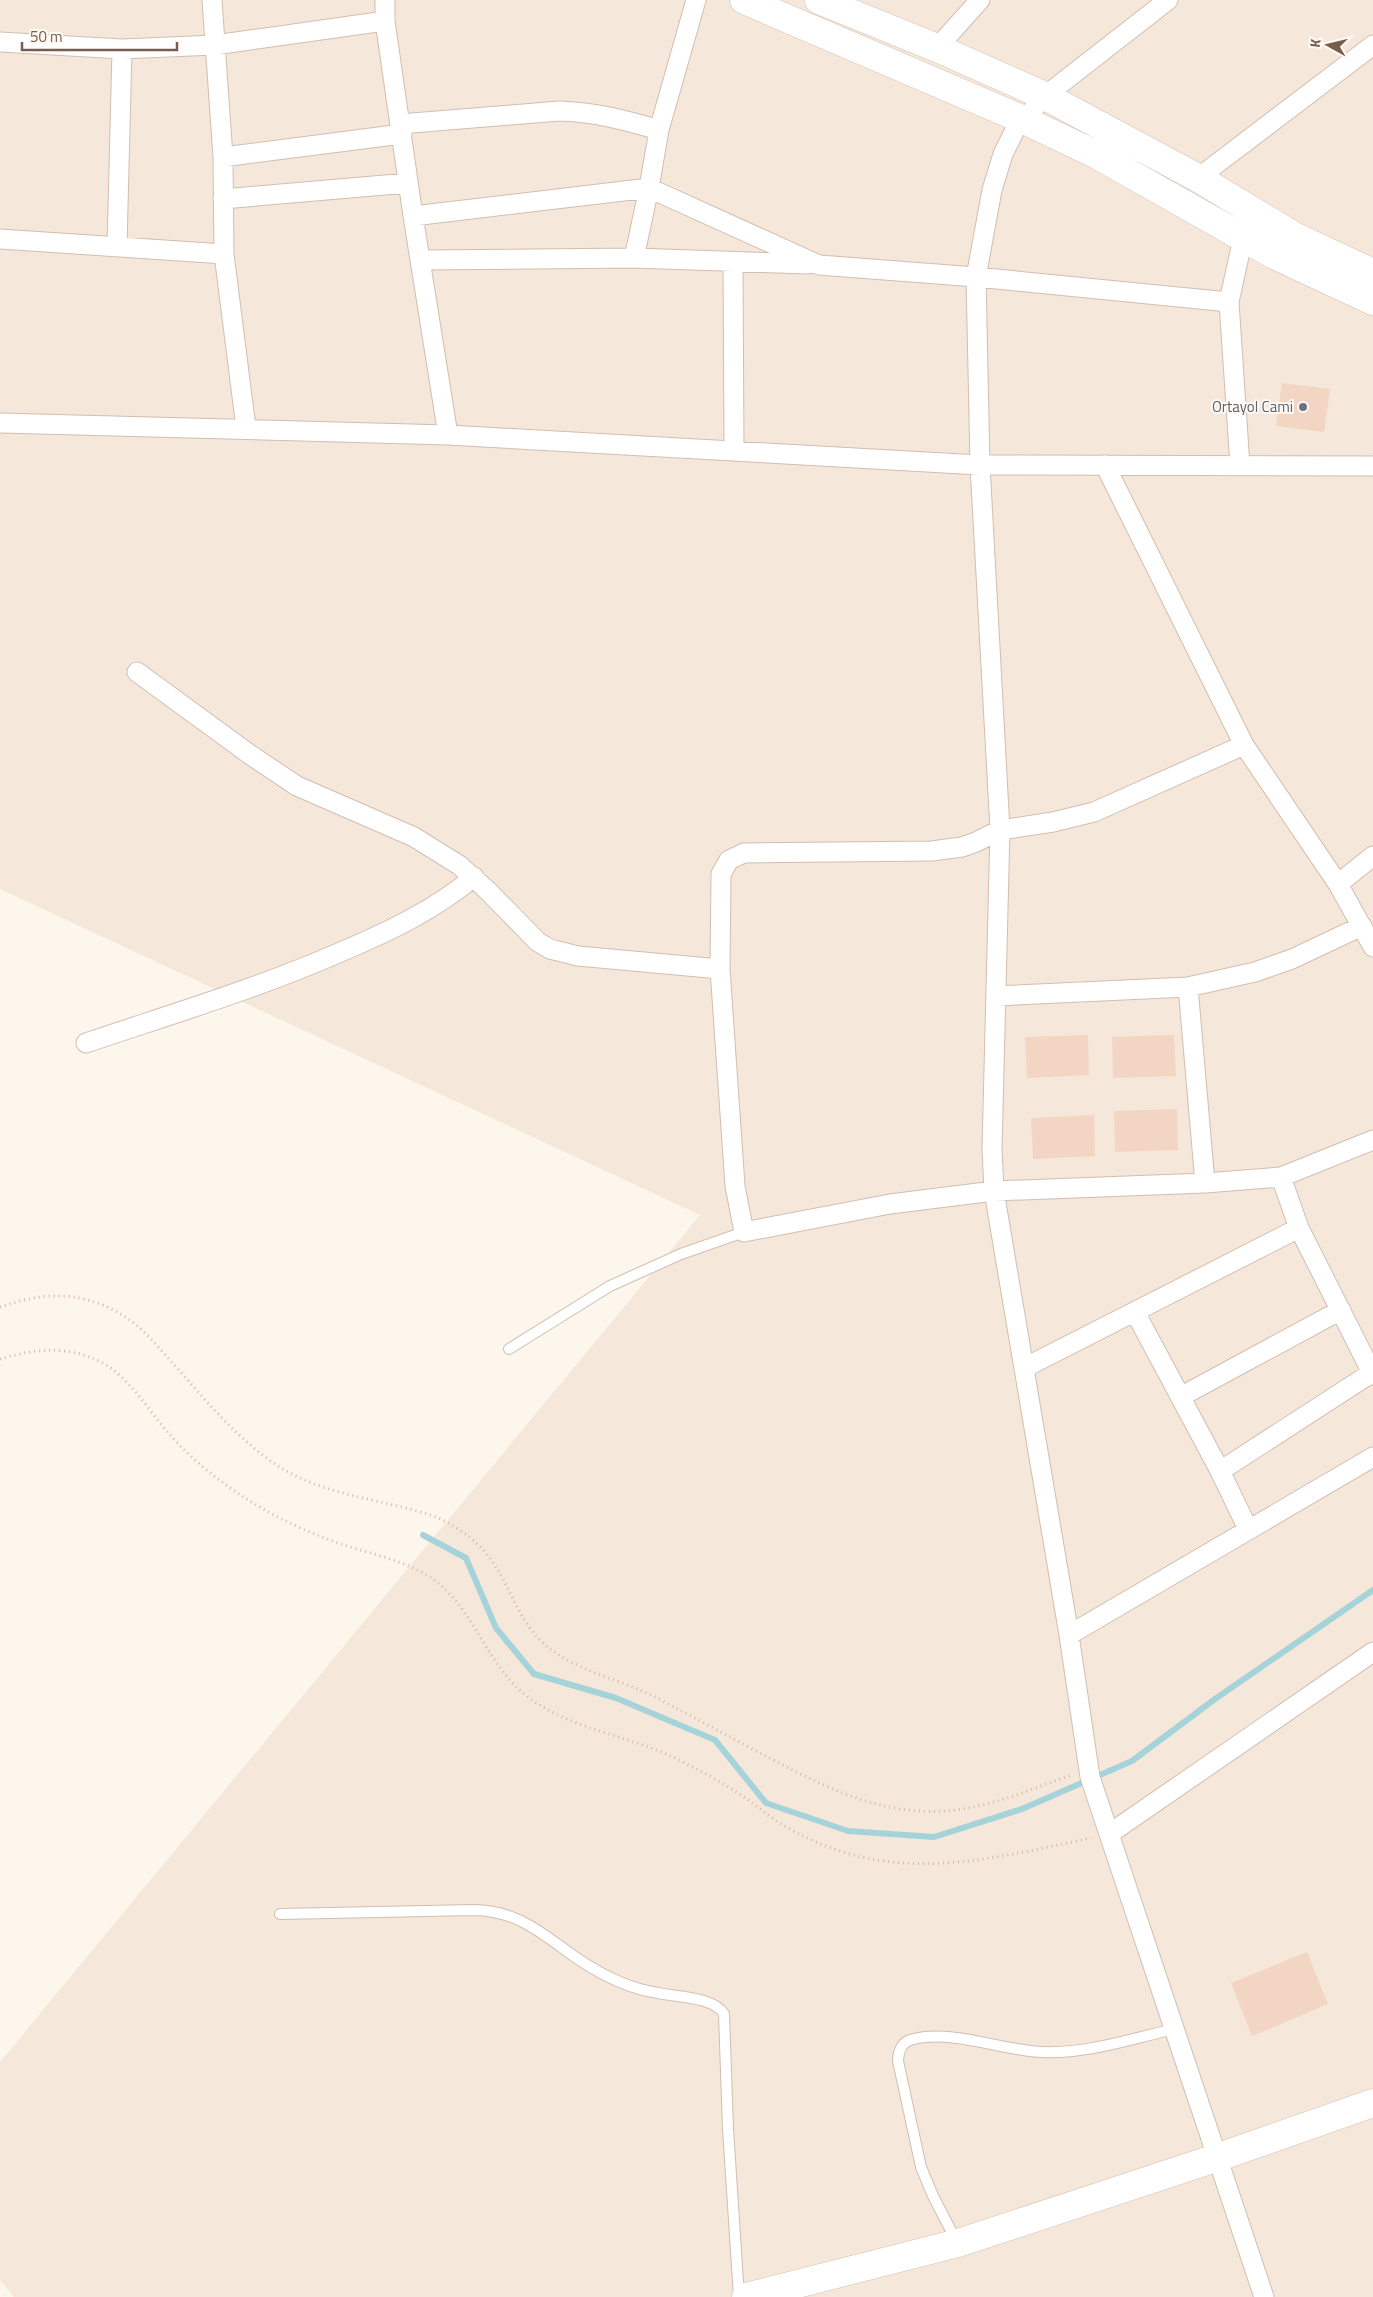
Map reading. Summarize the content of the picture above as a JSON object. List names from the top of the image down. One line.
{"places":["Ortayol Cami"],"scale_bar":"50 m","north":"left"}
